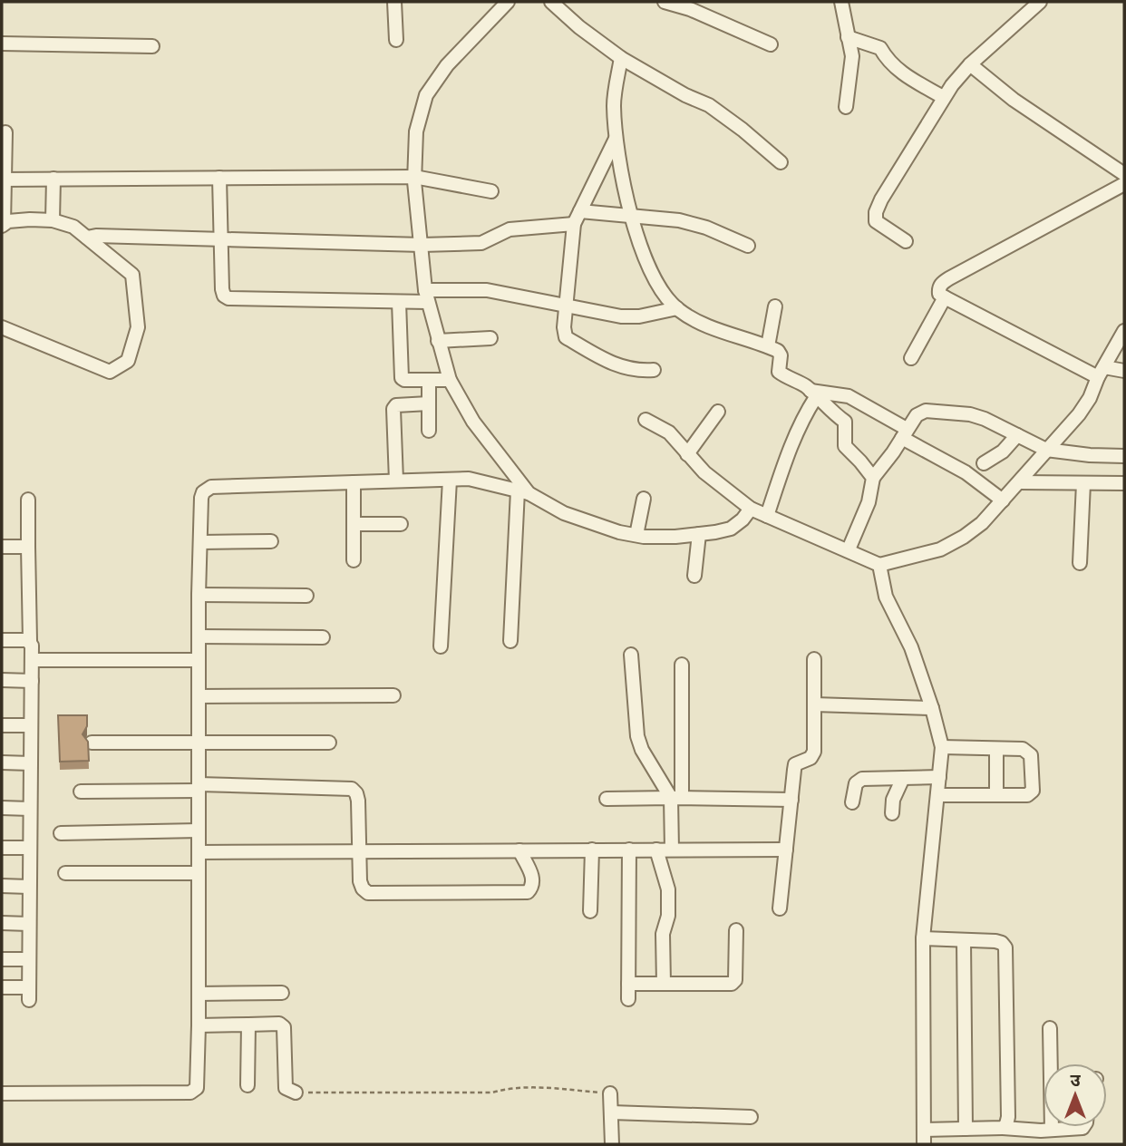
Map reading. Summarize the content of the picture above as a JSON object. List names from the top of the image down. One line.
{"north":"top"}
